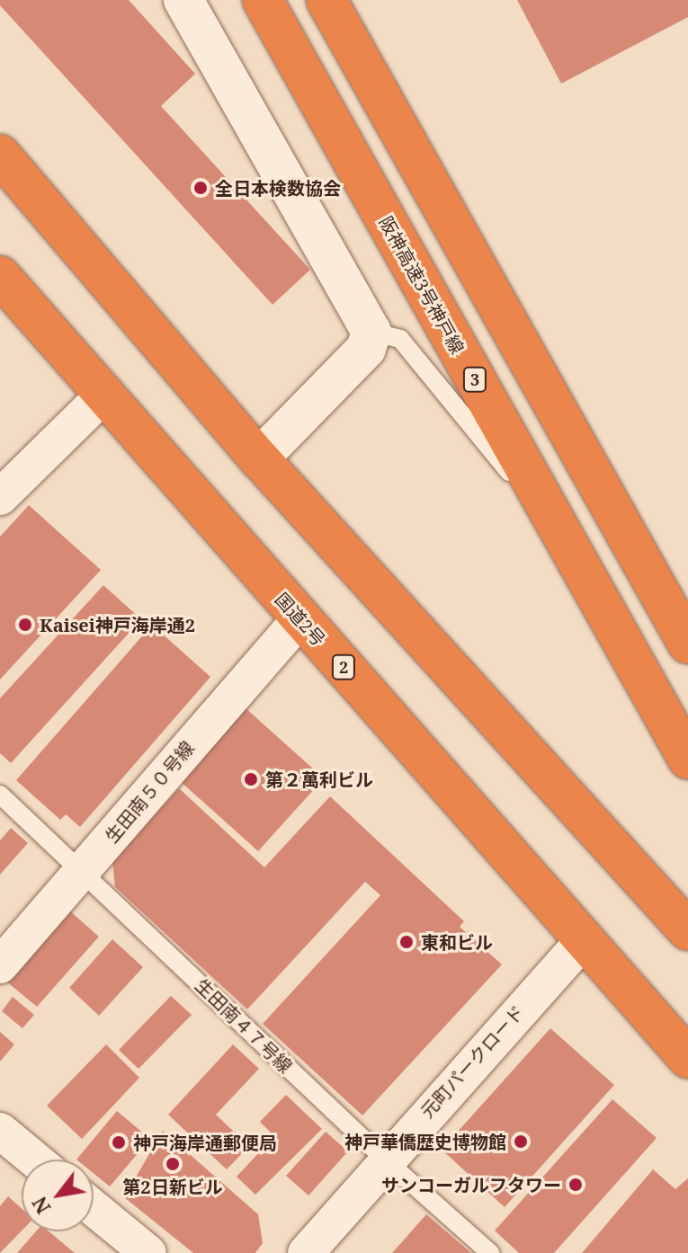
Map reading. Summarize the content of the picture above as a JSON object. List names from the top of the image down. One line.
{"streets":{"highway":["阪神高速3号神戸線","3","国道2号","2"],"street":["生田南５０号線","元町パークロード"],"lane":["生田南４７号線"]},"crossings":[["国道2号","生田南５０号線"],["国道2号","元町パークロード"],["生田南５０号線","生田南４７号線"],["生田南４７号線","元町パークロード"]],"places":["全日本検数協会","Kaisei神戸海岸通2","第２萬利ビル","東和ビル","神戸華僑歴史博物館","神戸海岸通郵便局","第2日新ビル","サンコーガルフタワー"],"north":"bottom left"}
